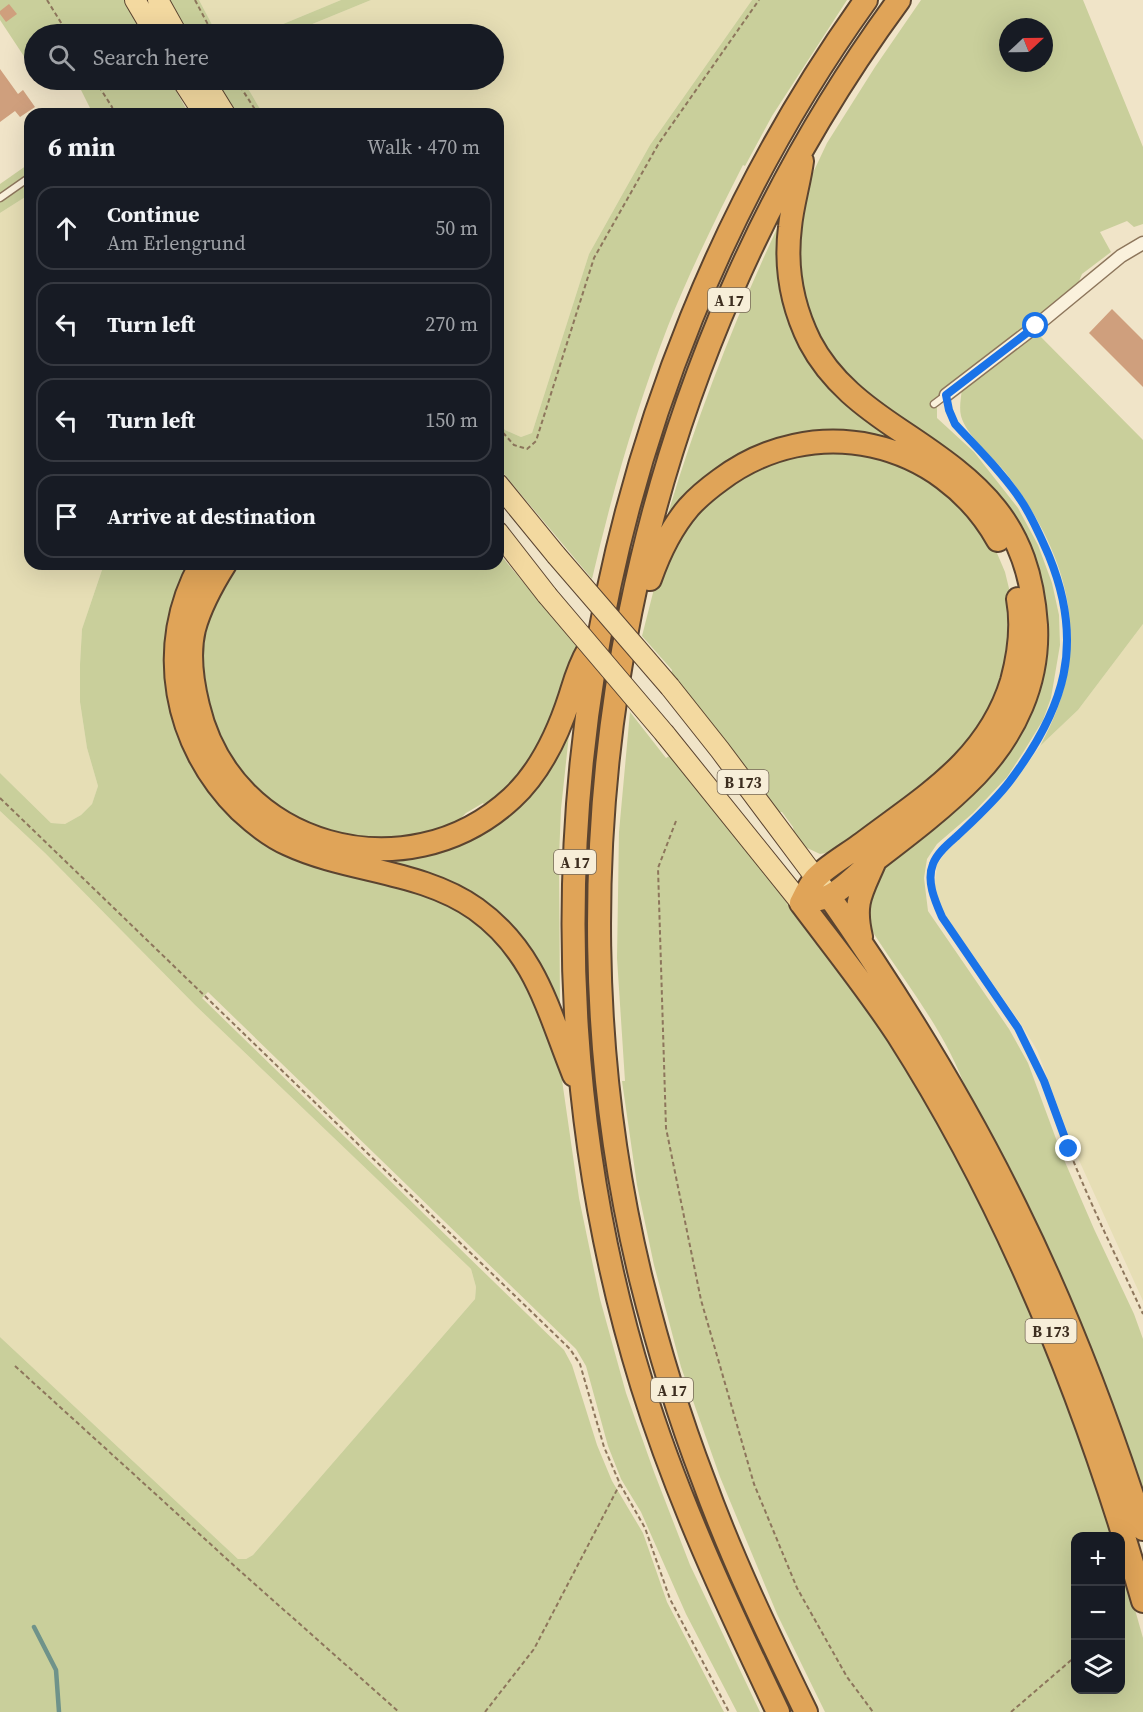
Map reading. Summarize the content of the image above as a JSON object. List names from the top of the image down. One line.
{"streets":{"highway":["A 17","B 173"]},"north":"right","page":{"search":"Search here","heading":["6 min","Walk · 470 m"],"list":[["Continue","Am Erlengrund","50 m"],["Turn left","270 m"],["Turn left","150 m"],"Arrive at destination"],"map_buttons":["+","−"]}}
